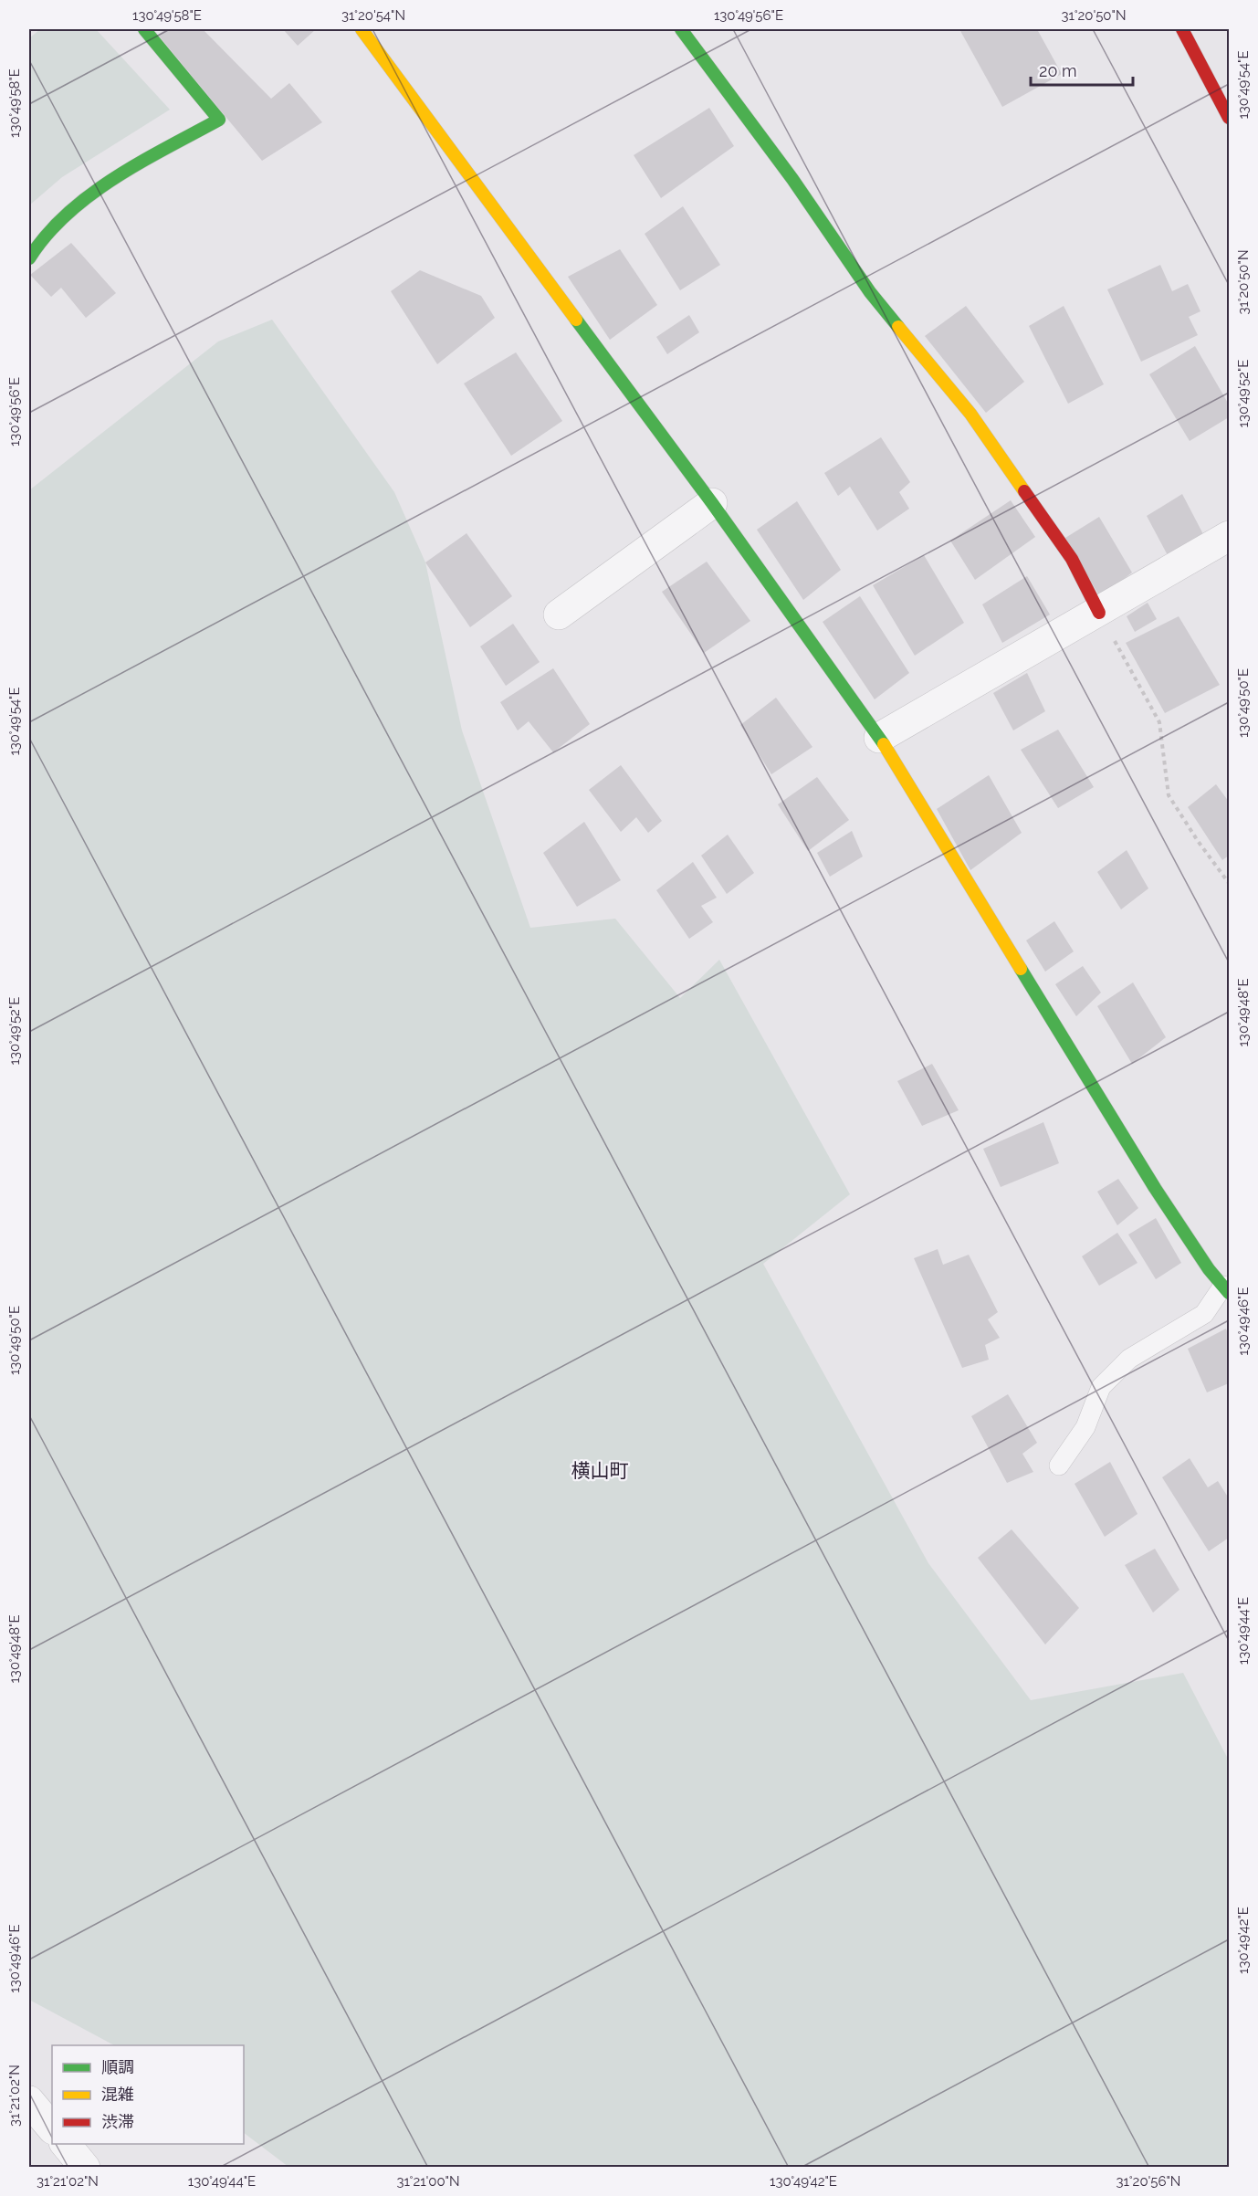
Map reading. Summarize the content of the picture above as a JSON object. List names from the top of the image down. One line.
{"districts":["横山町"],"legend":["順調","混雑","渋滞"],"scale_bar":"20 m","coordinates":["130°49'58\"E","31°20'54\"N","130°49'56\"E","31°20'50\"N","130°49'54\"E","130°49'52\"E","130°49'50\"E","130°49'48\"E","130°49'46\"E","130°49'44\"E","130°49'42\"E","31°21'02\"N","31°21'00\"N","31°20'56\"N"]}
